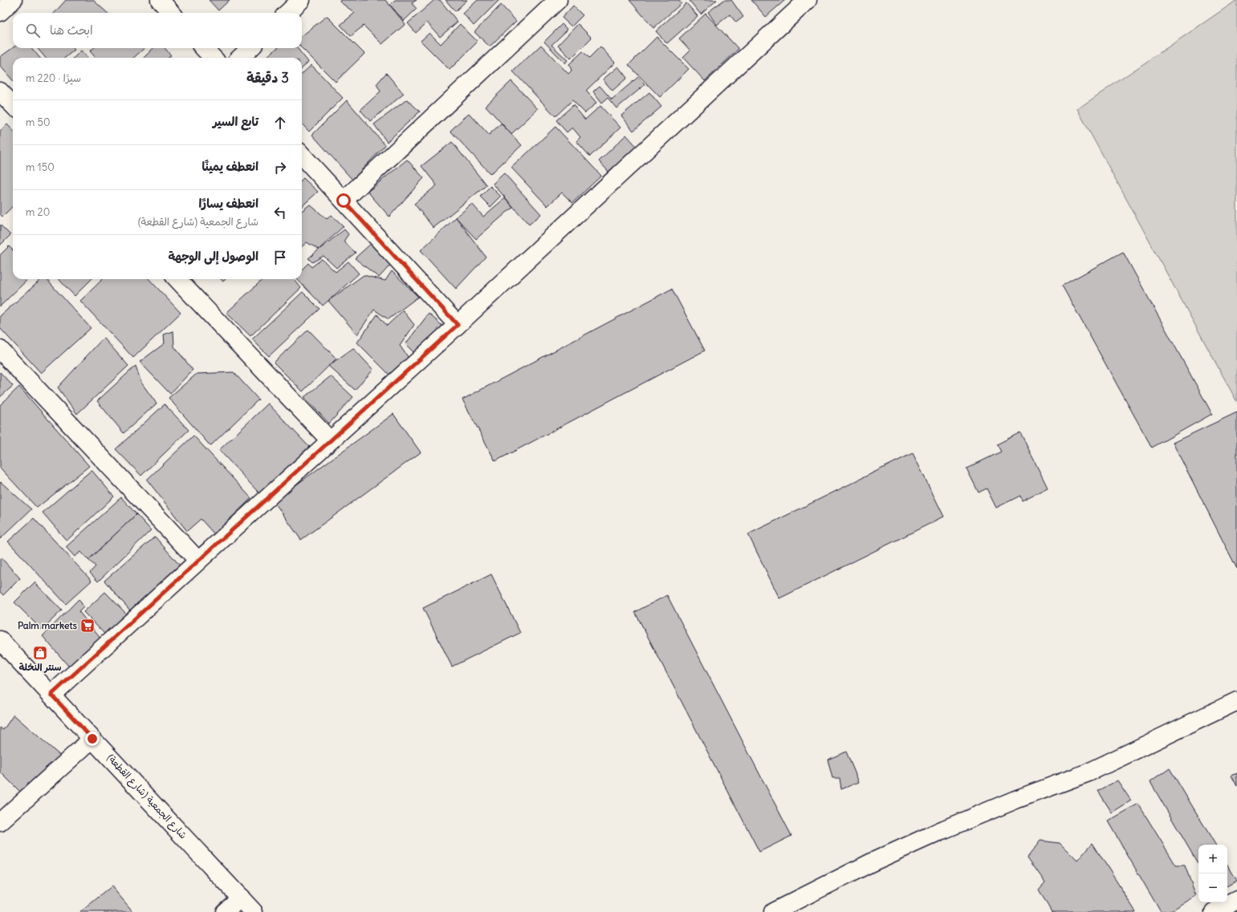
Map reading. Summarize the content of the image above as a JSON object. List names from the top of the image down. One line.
{"streets":{"street":["شارع الجمعية (شارع القطعة)"]},"places":{"supermarket":["Palm markets"],"shop":["سنتر النخلة"]},"page":{"search":"ابحث هنا","heading":["3 دقيقة","سيرًا · 220 m"],"list":[["تابع السير","50 m"],["انعطف يمينًا","150 m"],["انعطف يسارًا","شارع الجمعية (شارع القطعة)","20 m"],"الوصول إلى الوجهة"],"map_buttons":["+","−"]}}
